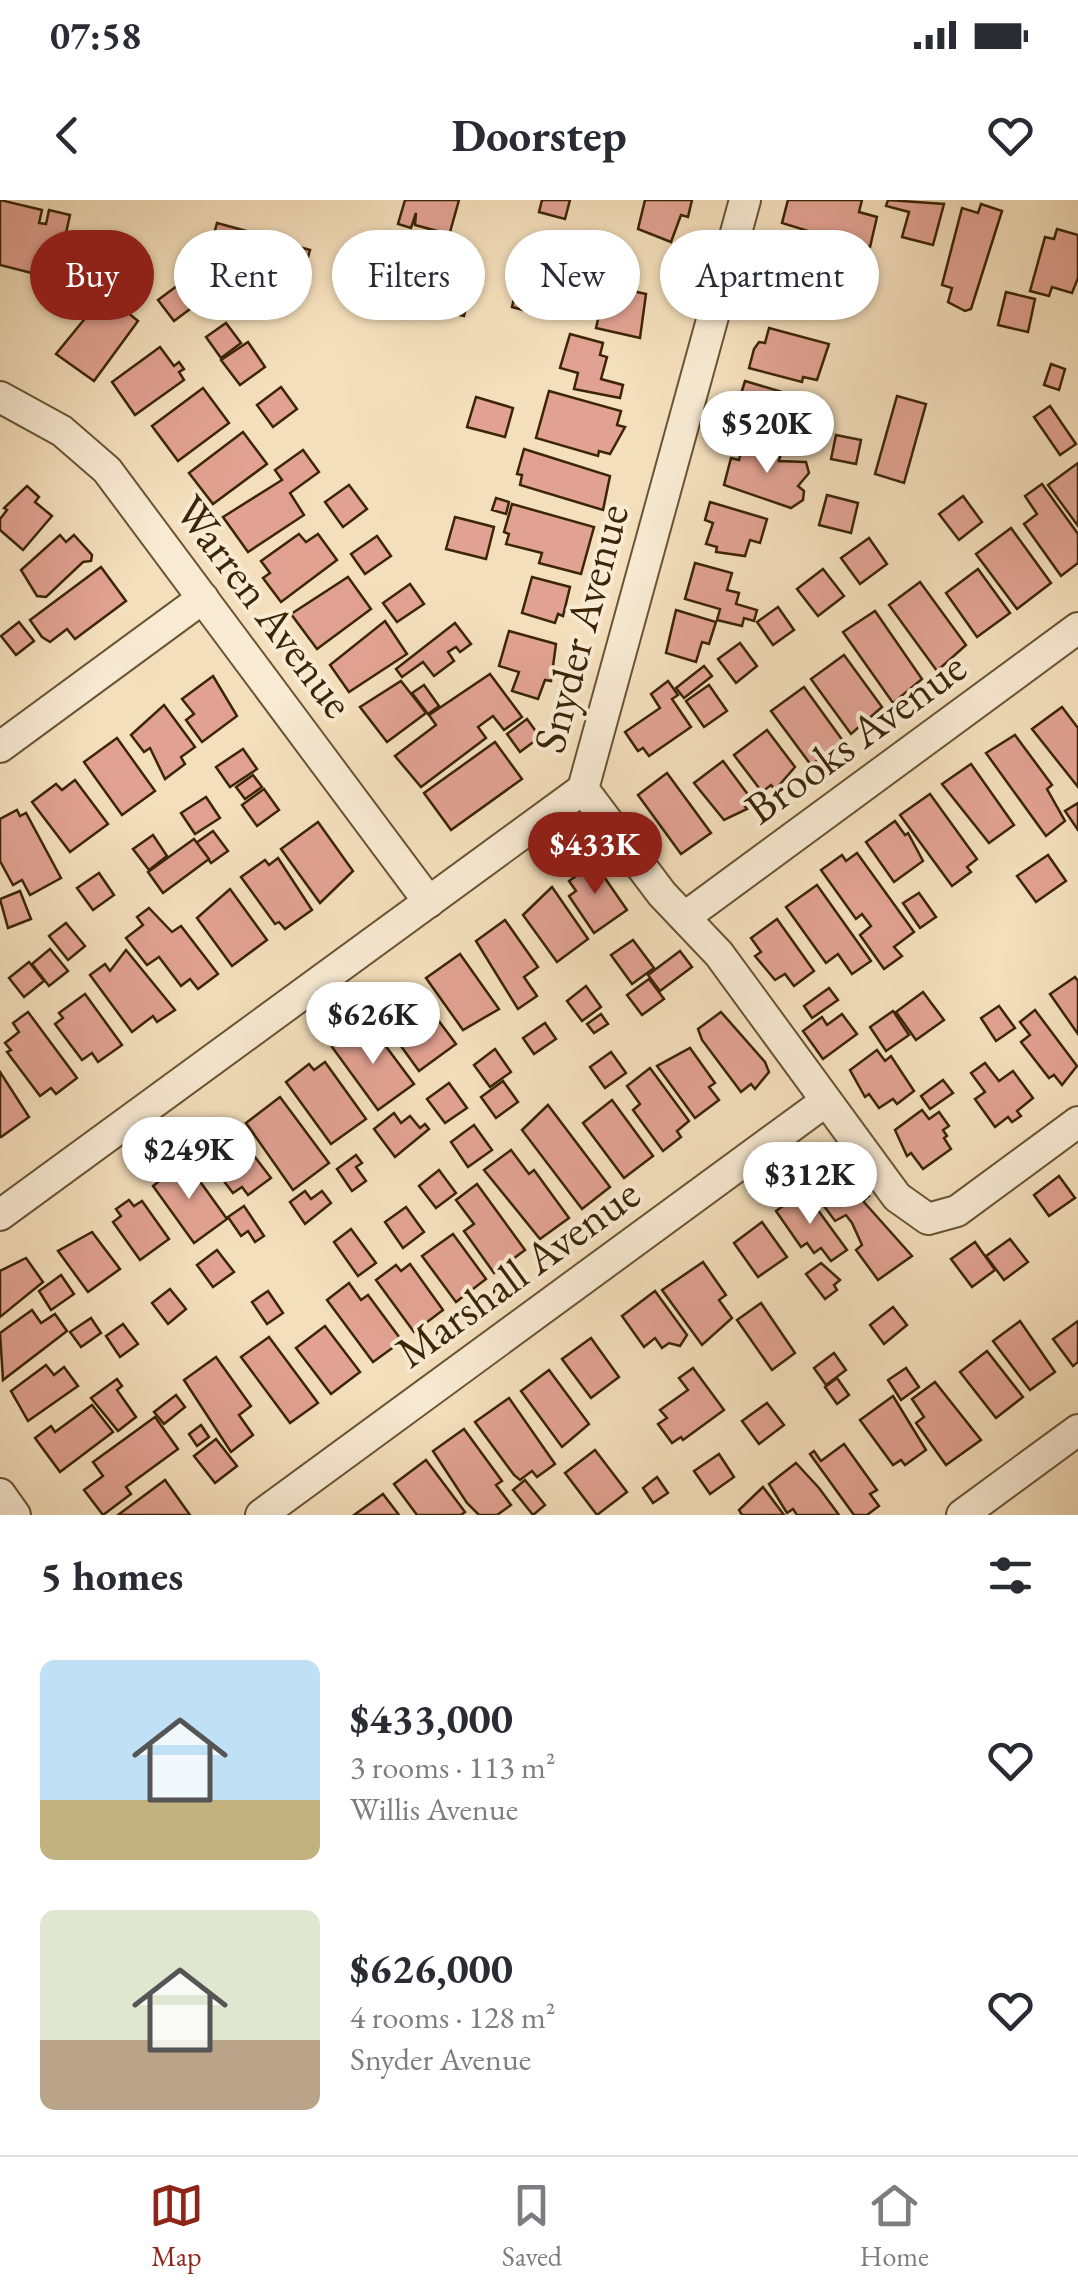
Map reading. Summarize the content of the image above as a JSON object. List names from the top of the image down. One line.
{"streets":{"street":["Warren Avenue","Snyder Avenue","Brooks Avenue","Marshall Avenue"]},"crossings":[["Warren Avenue","Snyder Avenue"]],"page":{"status":"07:58","header":"Doorstep","chip":["Buy","Rent","Filters","New","Apartment"],"price":["$520K","$433K","$626K","$249K","$312K"],"heading":"5 homes","list":[{"name":"$433,000","note":"3 rooms · 113 m² · Willis Avenue"},{"name":"$626,000","note":"4 rooms · 128 m² · Snyder Avenue"}],"tabs":["Map","Saved","Home"]}}
